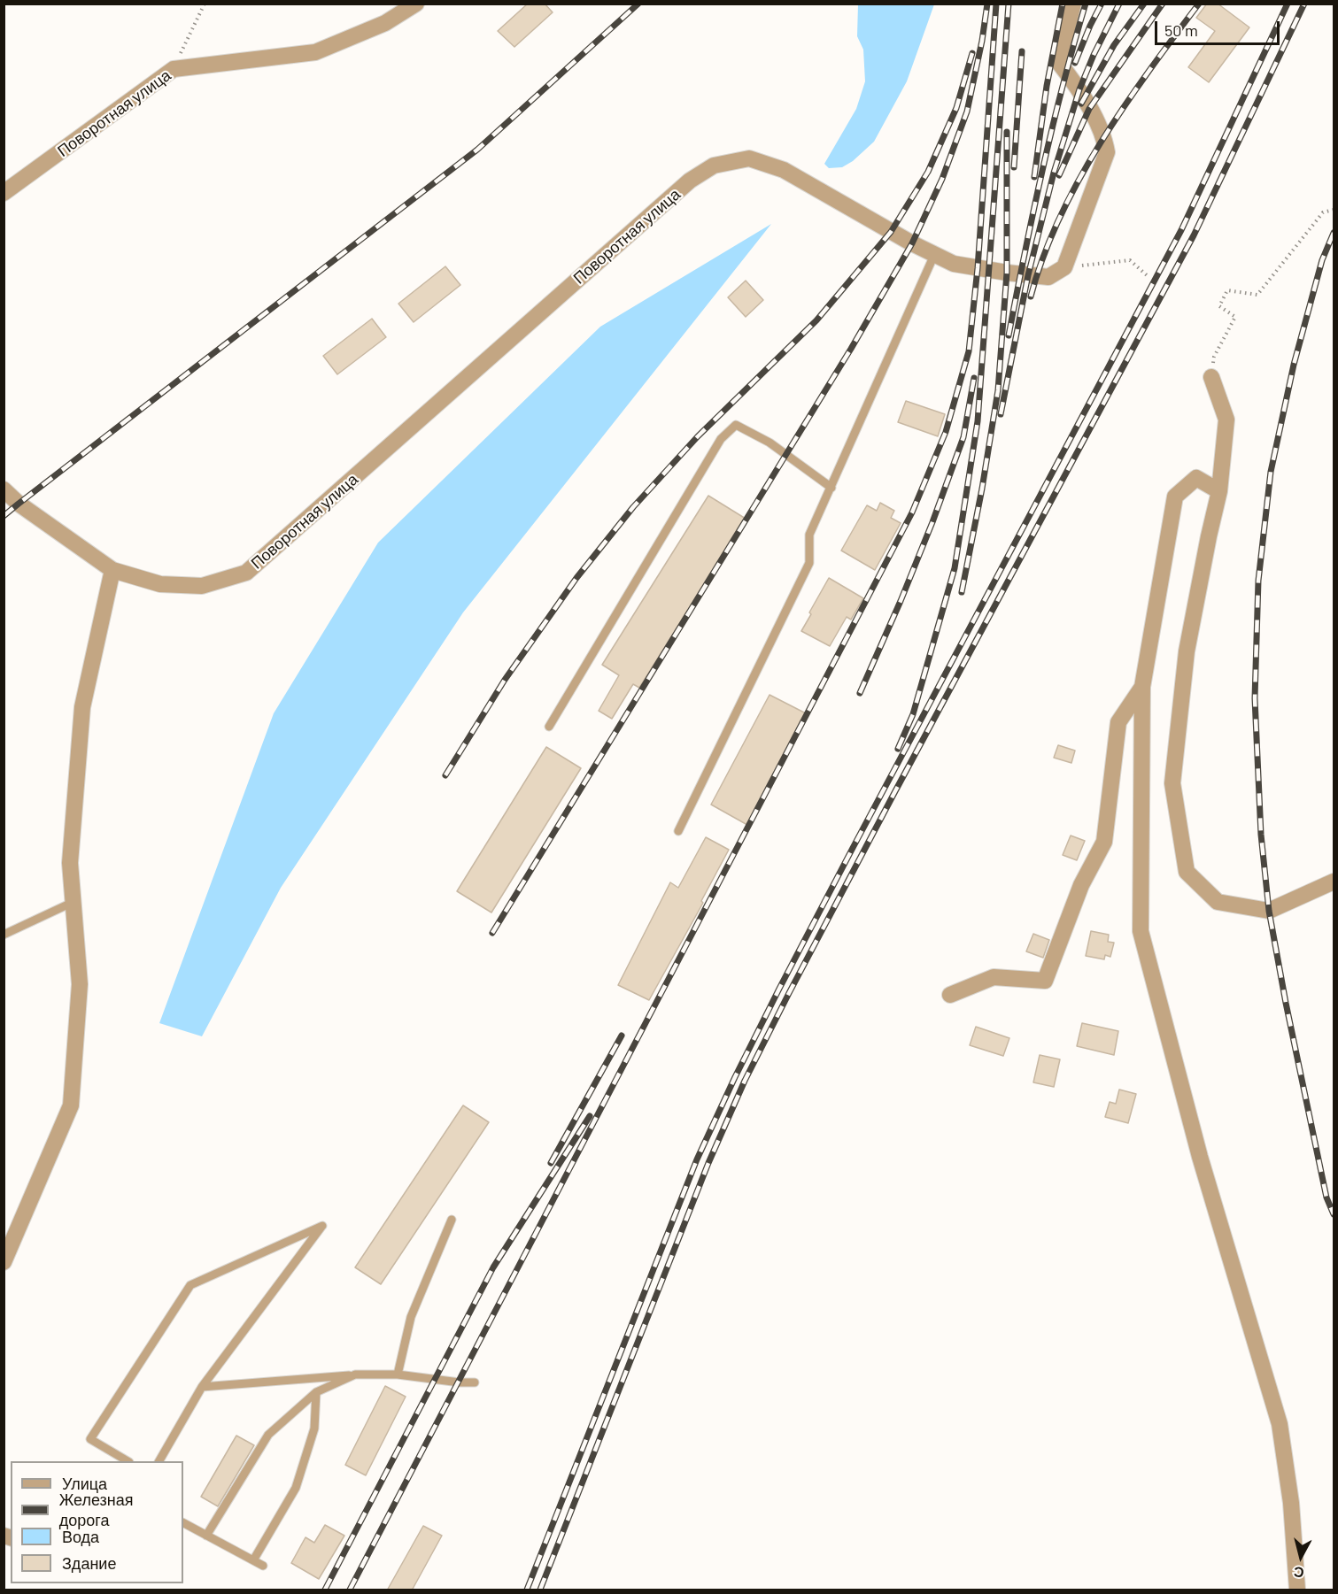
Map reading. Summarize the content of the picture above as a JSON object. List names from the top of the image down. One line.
{"streets":{"street":["Поворотная улица"]},"legend":["Улица","Железная дорога","Вода","Здание"],"scale_bar":"50 m","north":"bottom"}
